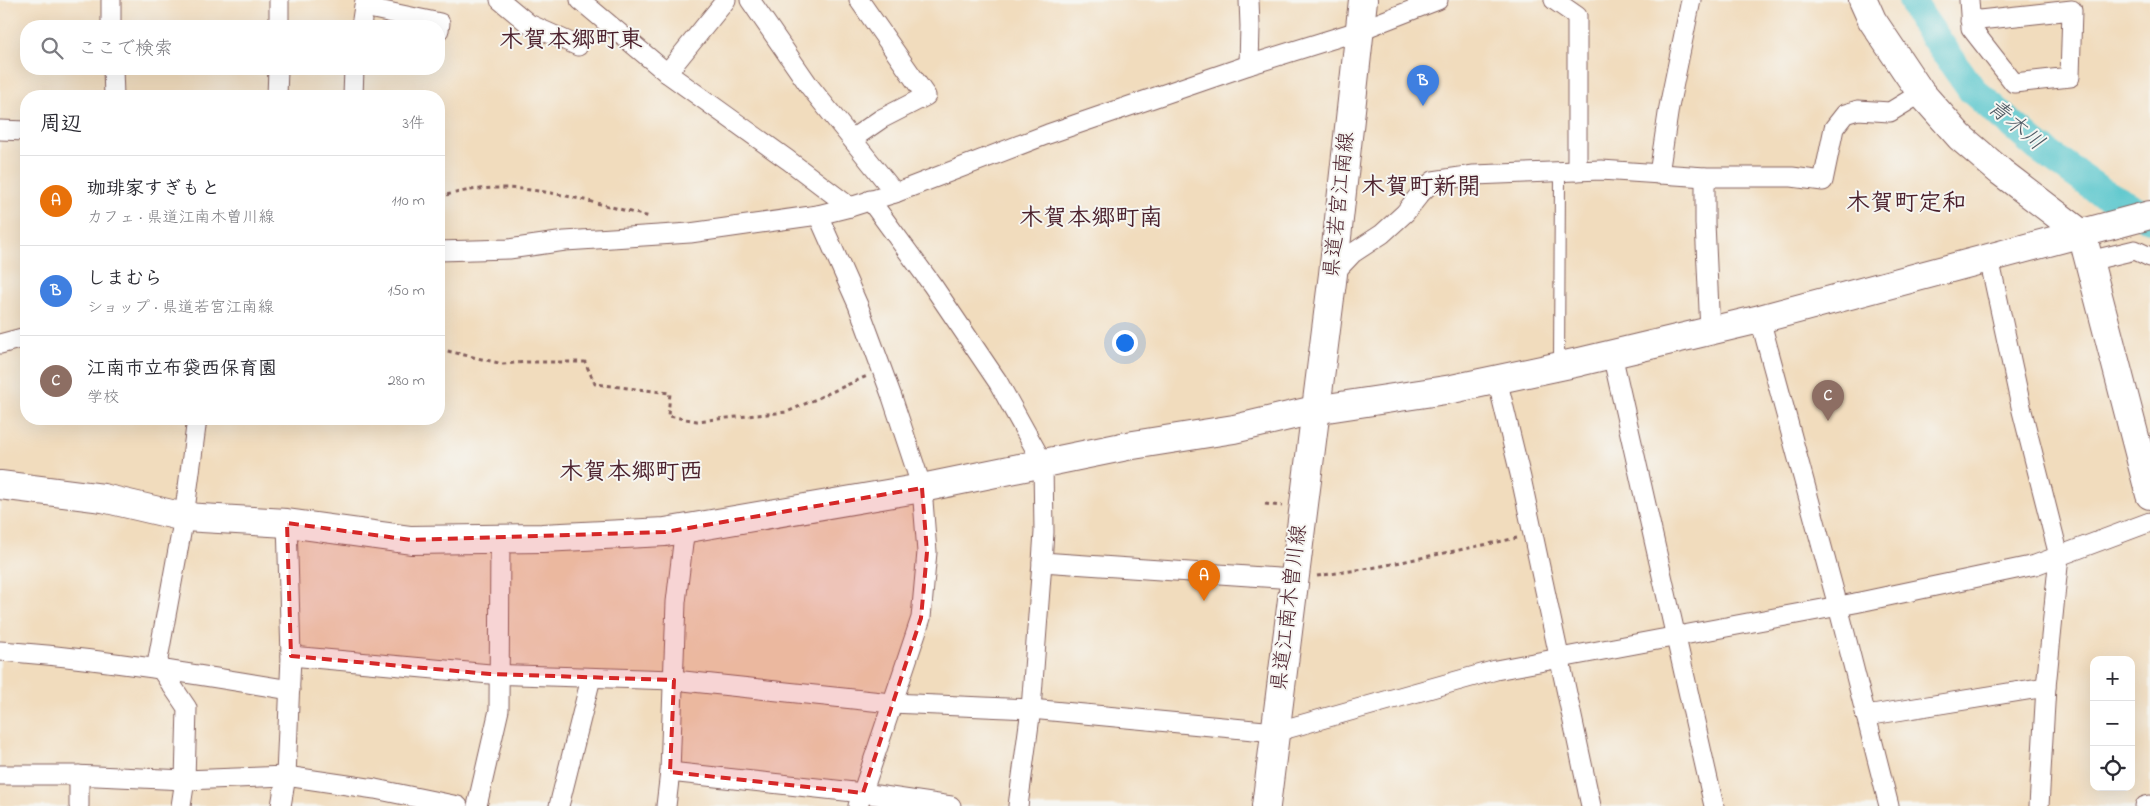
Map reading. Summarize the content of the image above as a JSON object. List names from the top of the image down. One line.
{"streets":{"street":["県道若宮江南線","県道江南木曽川線"]},"crossings":[["県道若宮江南線","県道江南木曽川線"]],"districts":["木賀本郷町東","木賀町新開","木賀町定和","木賀本郷町南","木賀本郷町西"],"water":["青木川"],"page":{"search":"ここで検索","pins":["B","C","A"],"heading":["周辺","3件"],"list":[{"mark":"A","name":"珈琲家すぎもと","note":"カフェ · 県道江南木曽川線","value":"110 m"},{"mark":"B","name":"しまむら","note":"ショップ · 県道若宮江南線","value":"150 m"},{"mark":"C","name":"江南市立布袋西保育園","note":"学校","value":"280 m"}],"map_buttons":["+","−"]}}
